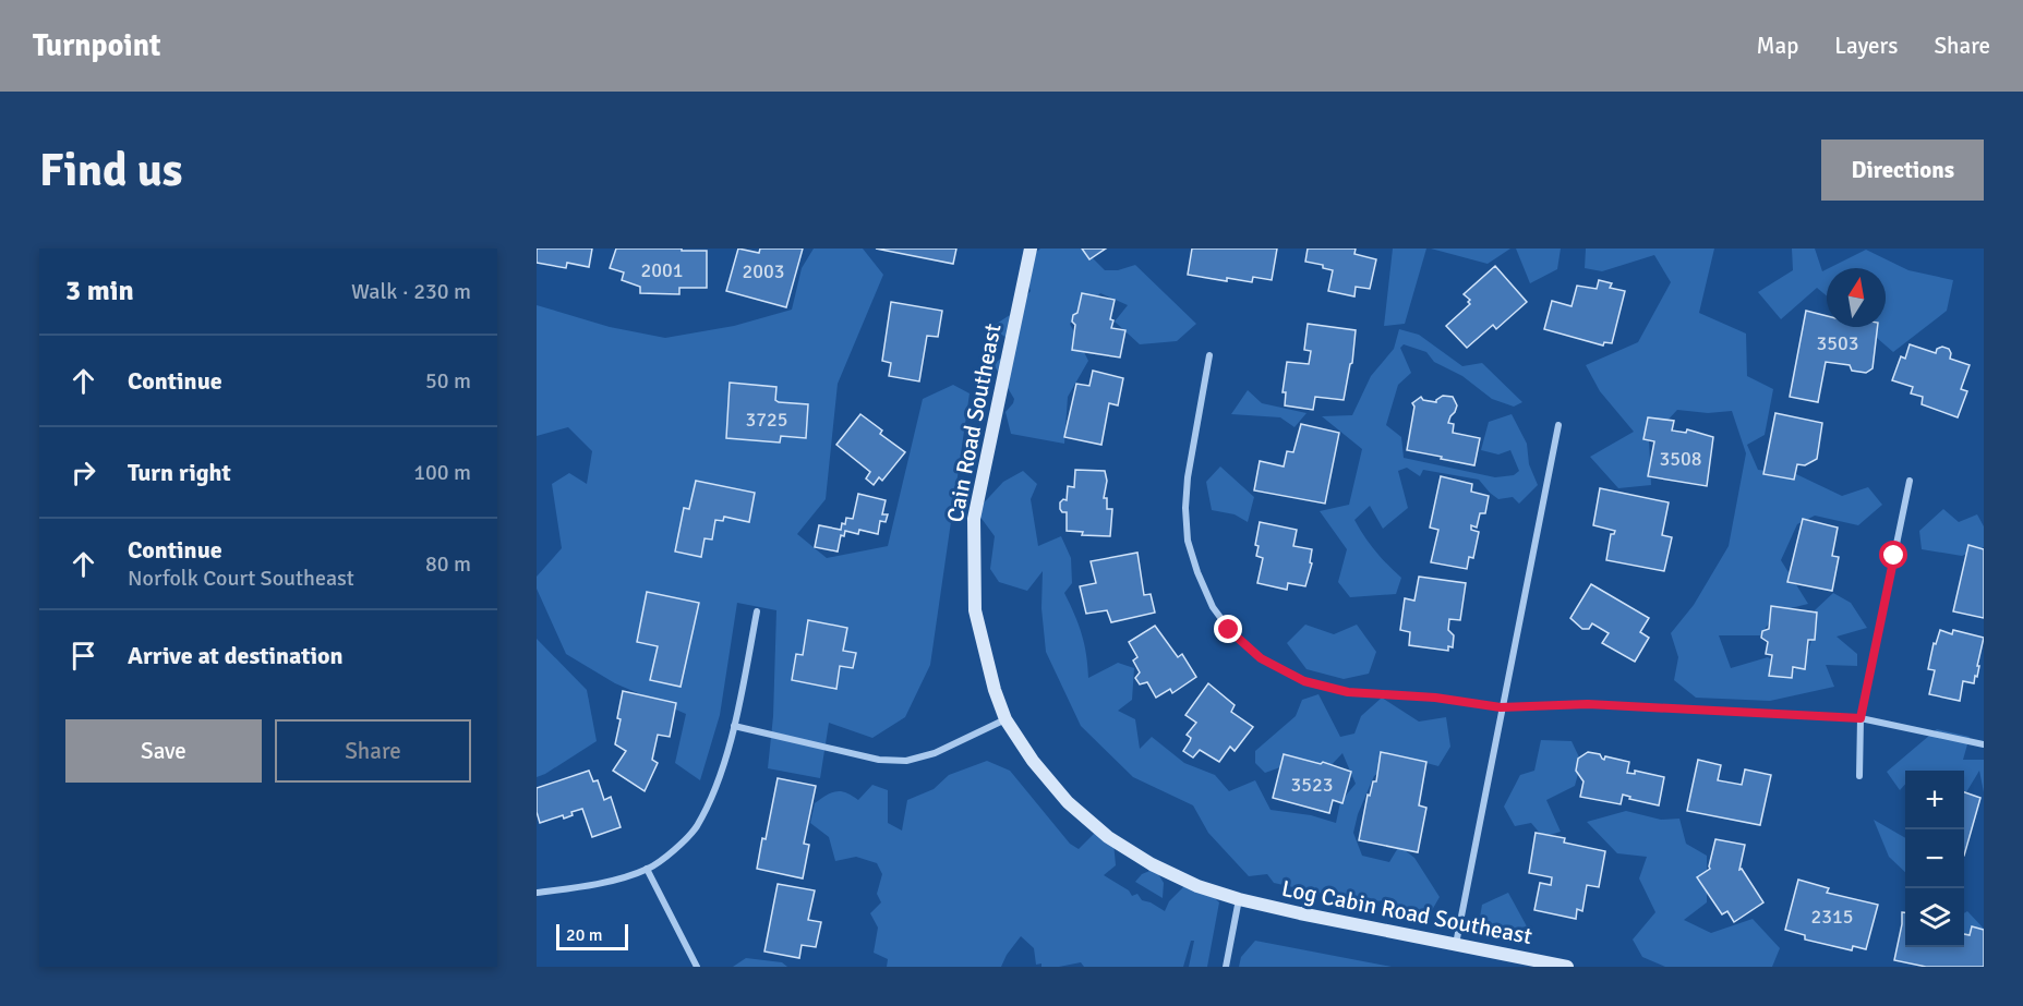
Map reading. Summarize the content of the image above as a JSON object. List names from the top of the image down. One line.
{"streets":{"street":["Cain Road Southeast","Log Cabin Road Southeast"]},"crossings":[["Cain Road Southeast","Log Cabin Road Southeast"]],"house_numbers":["2001","2003","3503","3725","3508","3523","2315"],"scale_bar":"20 m","north":"top","page":{"header":"Turnpoint","nav":["Map","Layers","Share"],"buttons":["Directions",["Save","Share"]],"title":"Find us","heading":["3 min","Walk · 230 m"],"list":[["Continue","50 m"],["Turn right","100 m"],["Continue","Norfolk Court Southeast","80 m"],"Arrive at destination"],"map_buttons":["+","−"],"scale":"20 m"}}
